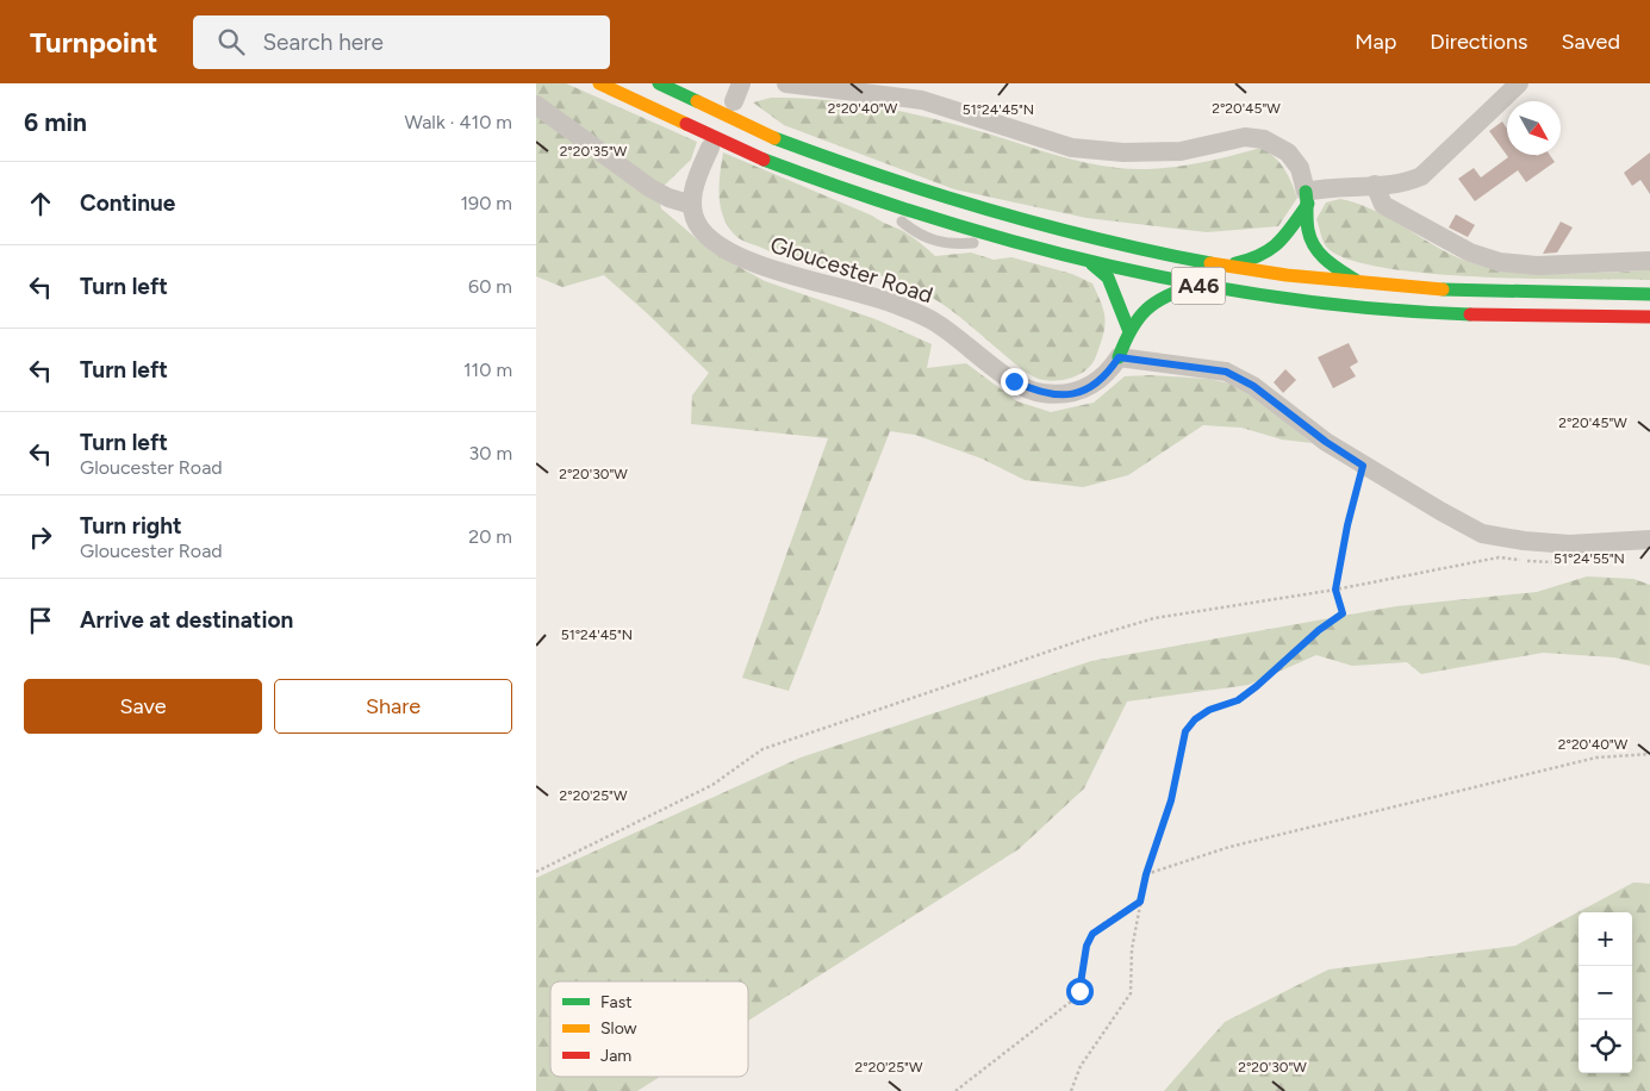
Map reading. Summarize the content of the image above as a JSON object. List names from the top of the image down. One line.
{"streets":{"highway":["A46"],"street":["Gloucester Road"]},"legend":["Fast","Slow","Jam"],"north":"bottom right","page":{"header":"Turnpoint","search":"Search here","nav":["Map","Directions","Saved"],"heading":["6 min","Walk · 410 m"],"list":[["Continue","190 m"],["Turn left","60 m"],["Turn left","110 m"],["Turn left","Gloucester Road","30 m"],["Turn right","Gloucester Road","20 m"],"Arrive at destination"],"buttons":["Save","Share"],"map_buttons":["+","−"]},"coordinates":["2°20'40\"W","2°20'45\"W","51°24'45\"N","2°20'35\"W","2°20'30\"W","51°24'55\"N","2°20'25\"W"]}
